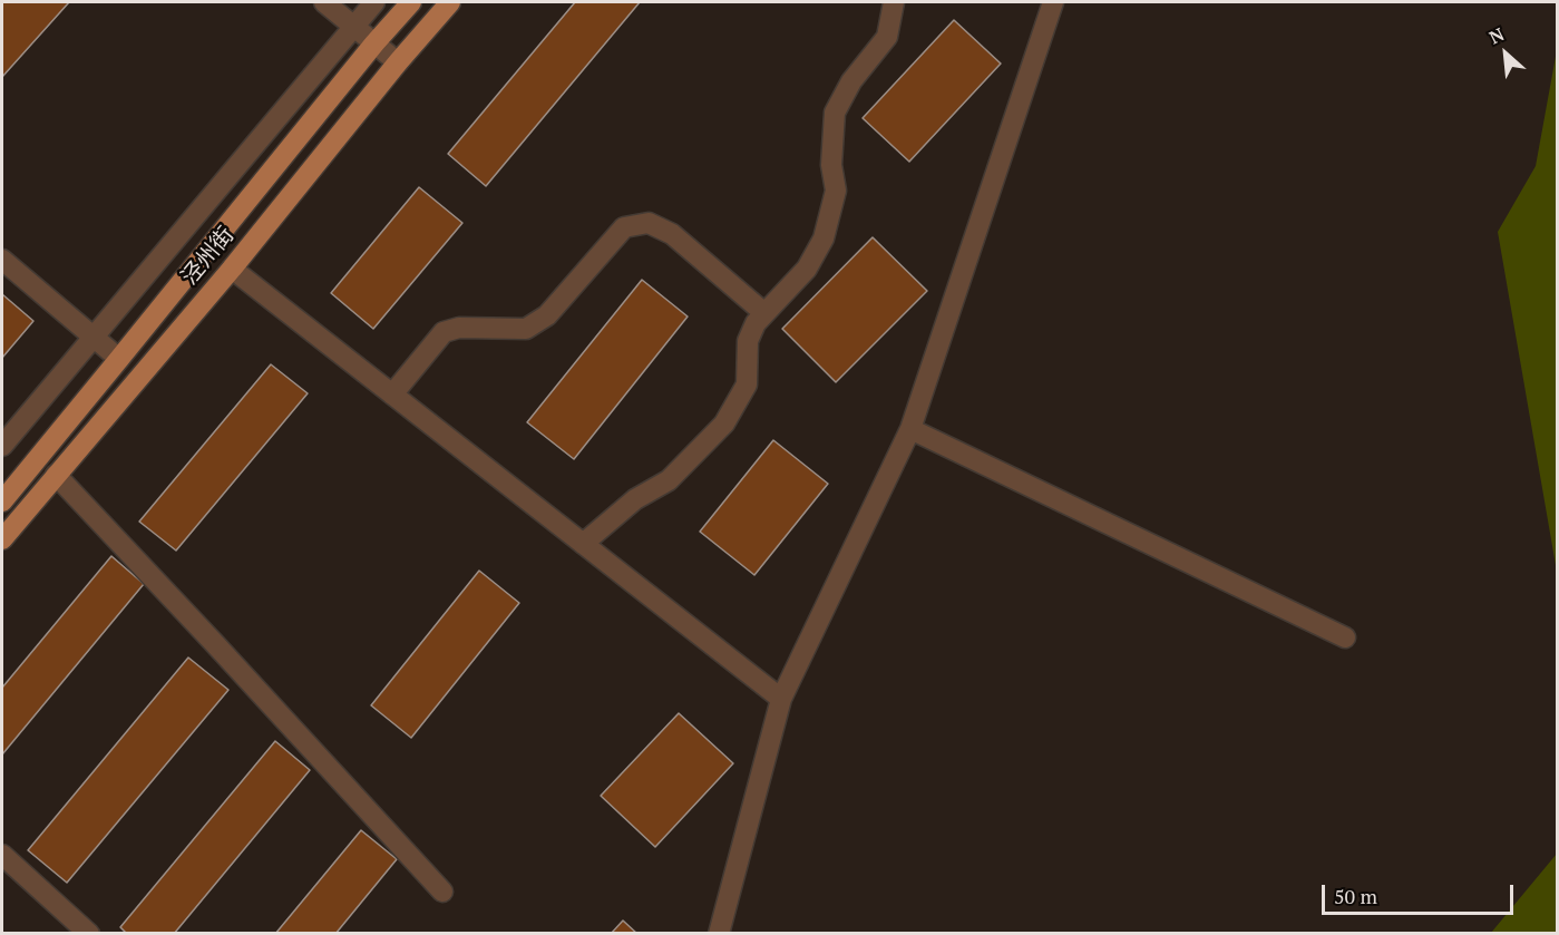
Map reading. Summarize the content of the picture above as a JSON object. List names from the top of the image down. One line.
{"streets":{"main road":["泾州街"]},"scale_bar":"50 m","north":"top left"}
